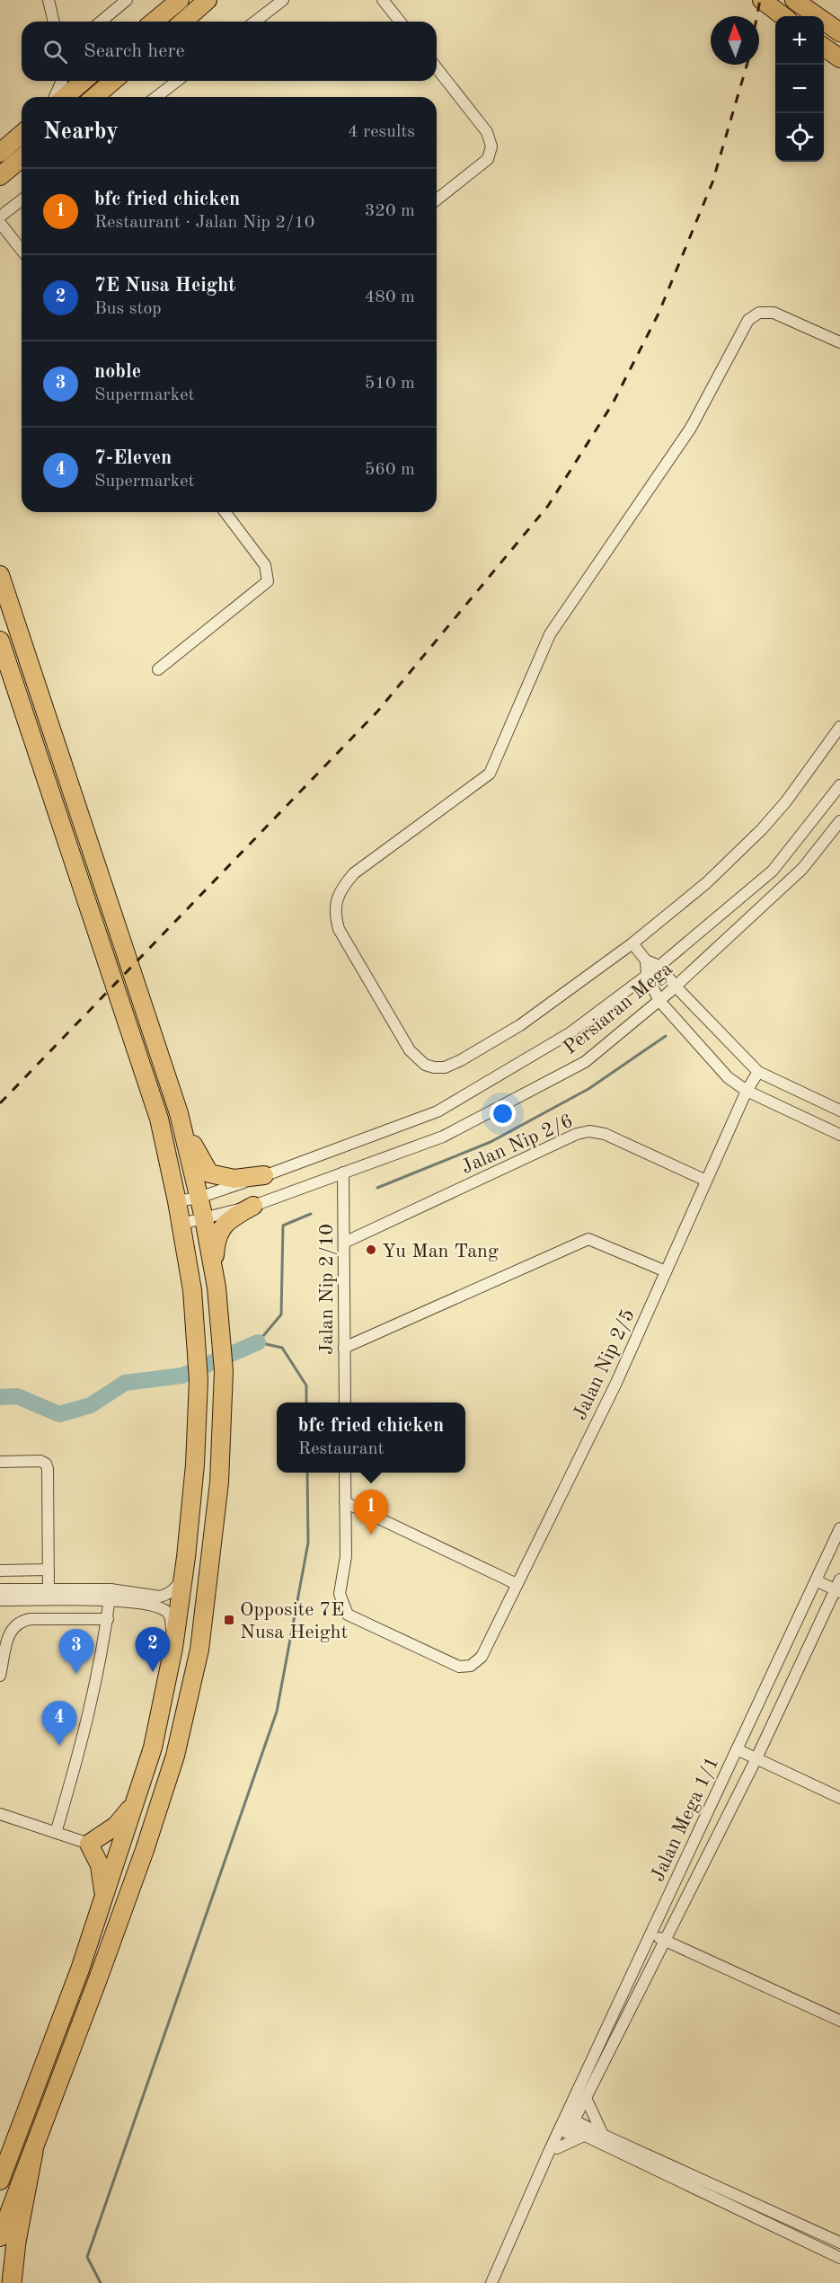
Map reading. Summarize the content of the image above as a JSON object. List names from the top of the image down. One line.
{"streets":{"street":["Persiaran Mega","Jalan Nip 2/6","Jalan Nip 2/10","Jalan Nip 2/5","Jalan Mega 1/1"]},"crossings":[["Persiaran Mega","Jalan Nip 2/10"],["Jalan Nip 2/6","Jalan Nip 2/10"],["Jalan Nip 2/6","Jalan Nip 2/5"]],"places":{"other":["Yu Man Tang"],"transit":["Opposite 7E Nusa Height"]},"north":"top","page":{"map_buttons":["+","−"],"search":"Search here","heading":["Nearby","4 results"],"list":[{"mark":"1","name":"bfc fried chicken","note":"Restaurant · Jalan Nip 2/10","value":"320 m"},{"mark":"2","name":"7E Nusa Height","note":"Bus stop","value":"480 m"},{"mark":"3","name":"noble","note":"Supermarket","value":"510 m"},{"mark":"4","name":"7-Eleven","note":"Supermarket","value":"560 m"}],"popup":["bfc fried chicken","Restaurant"],"pins":["1","2","3","4"]}}
